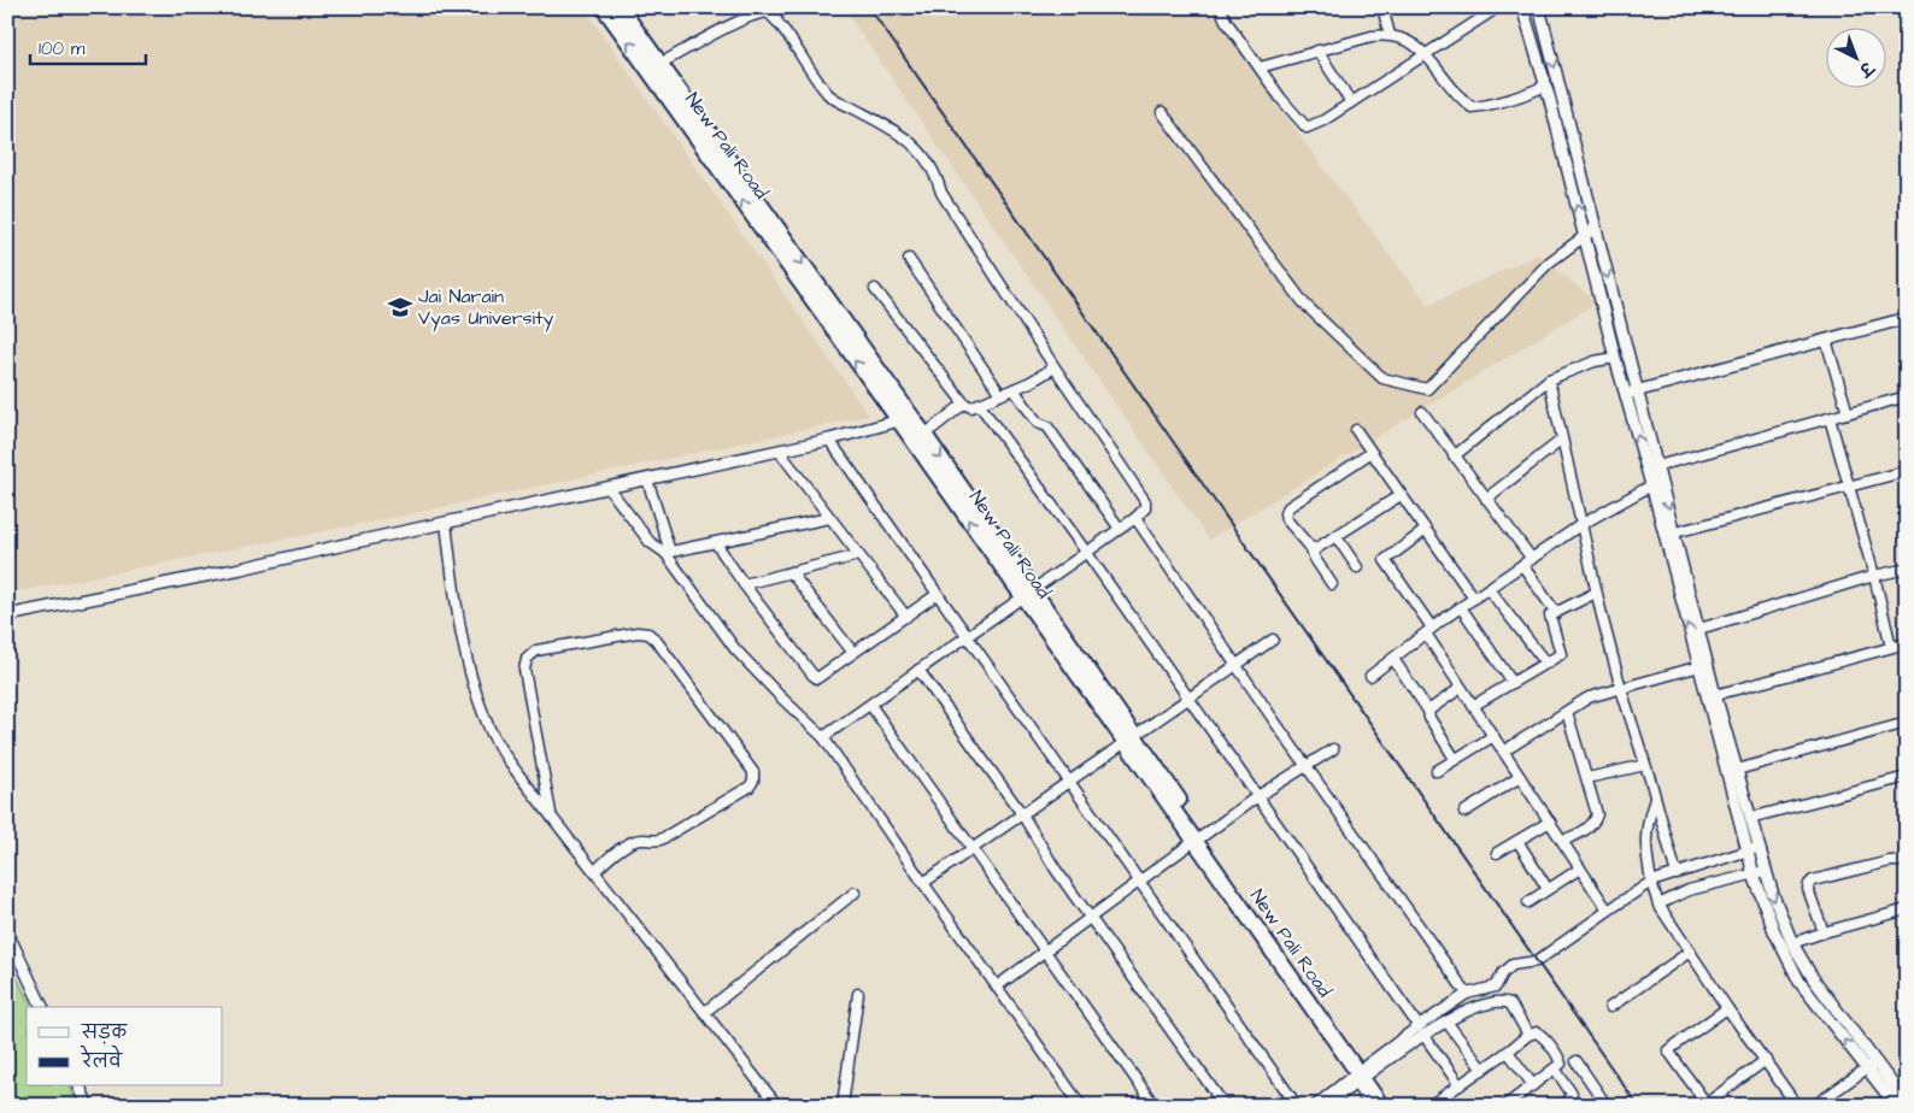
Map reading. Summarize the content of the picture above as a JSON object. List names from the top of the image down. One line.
{"streets":{"highway":["New Pali Road"]},"places":{"school or university":["Jai Narain Vyas University"]},"legend":["सड़क","रेलवे"],"scale_bar":"100 m","north":"bottom right"}
